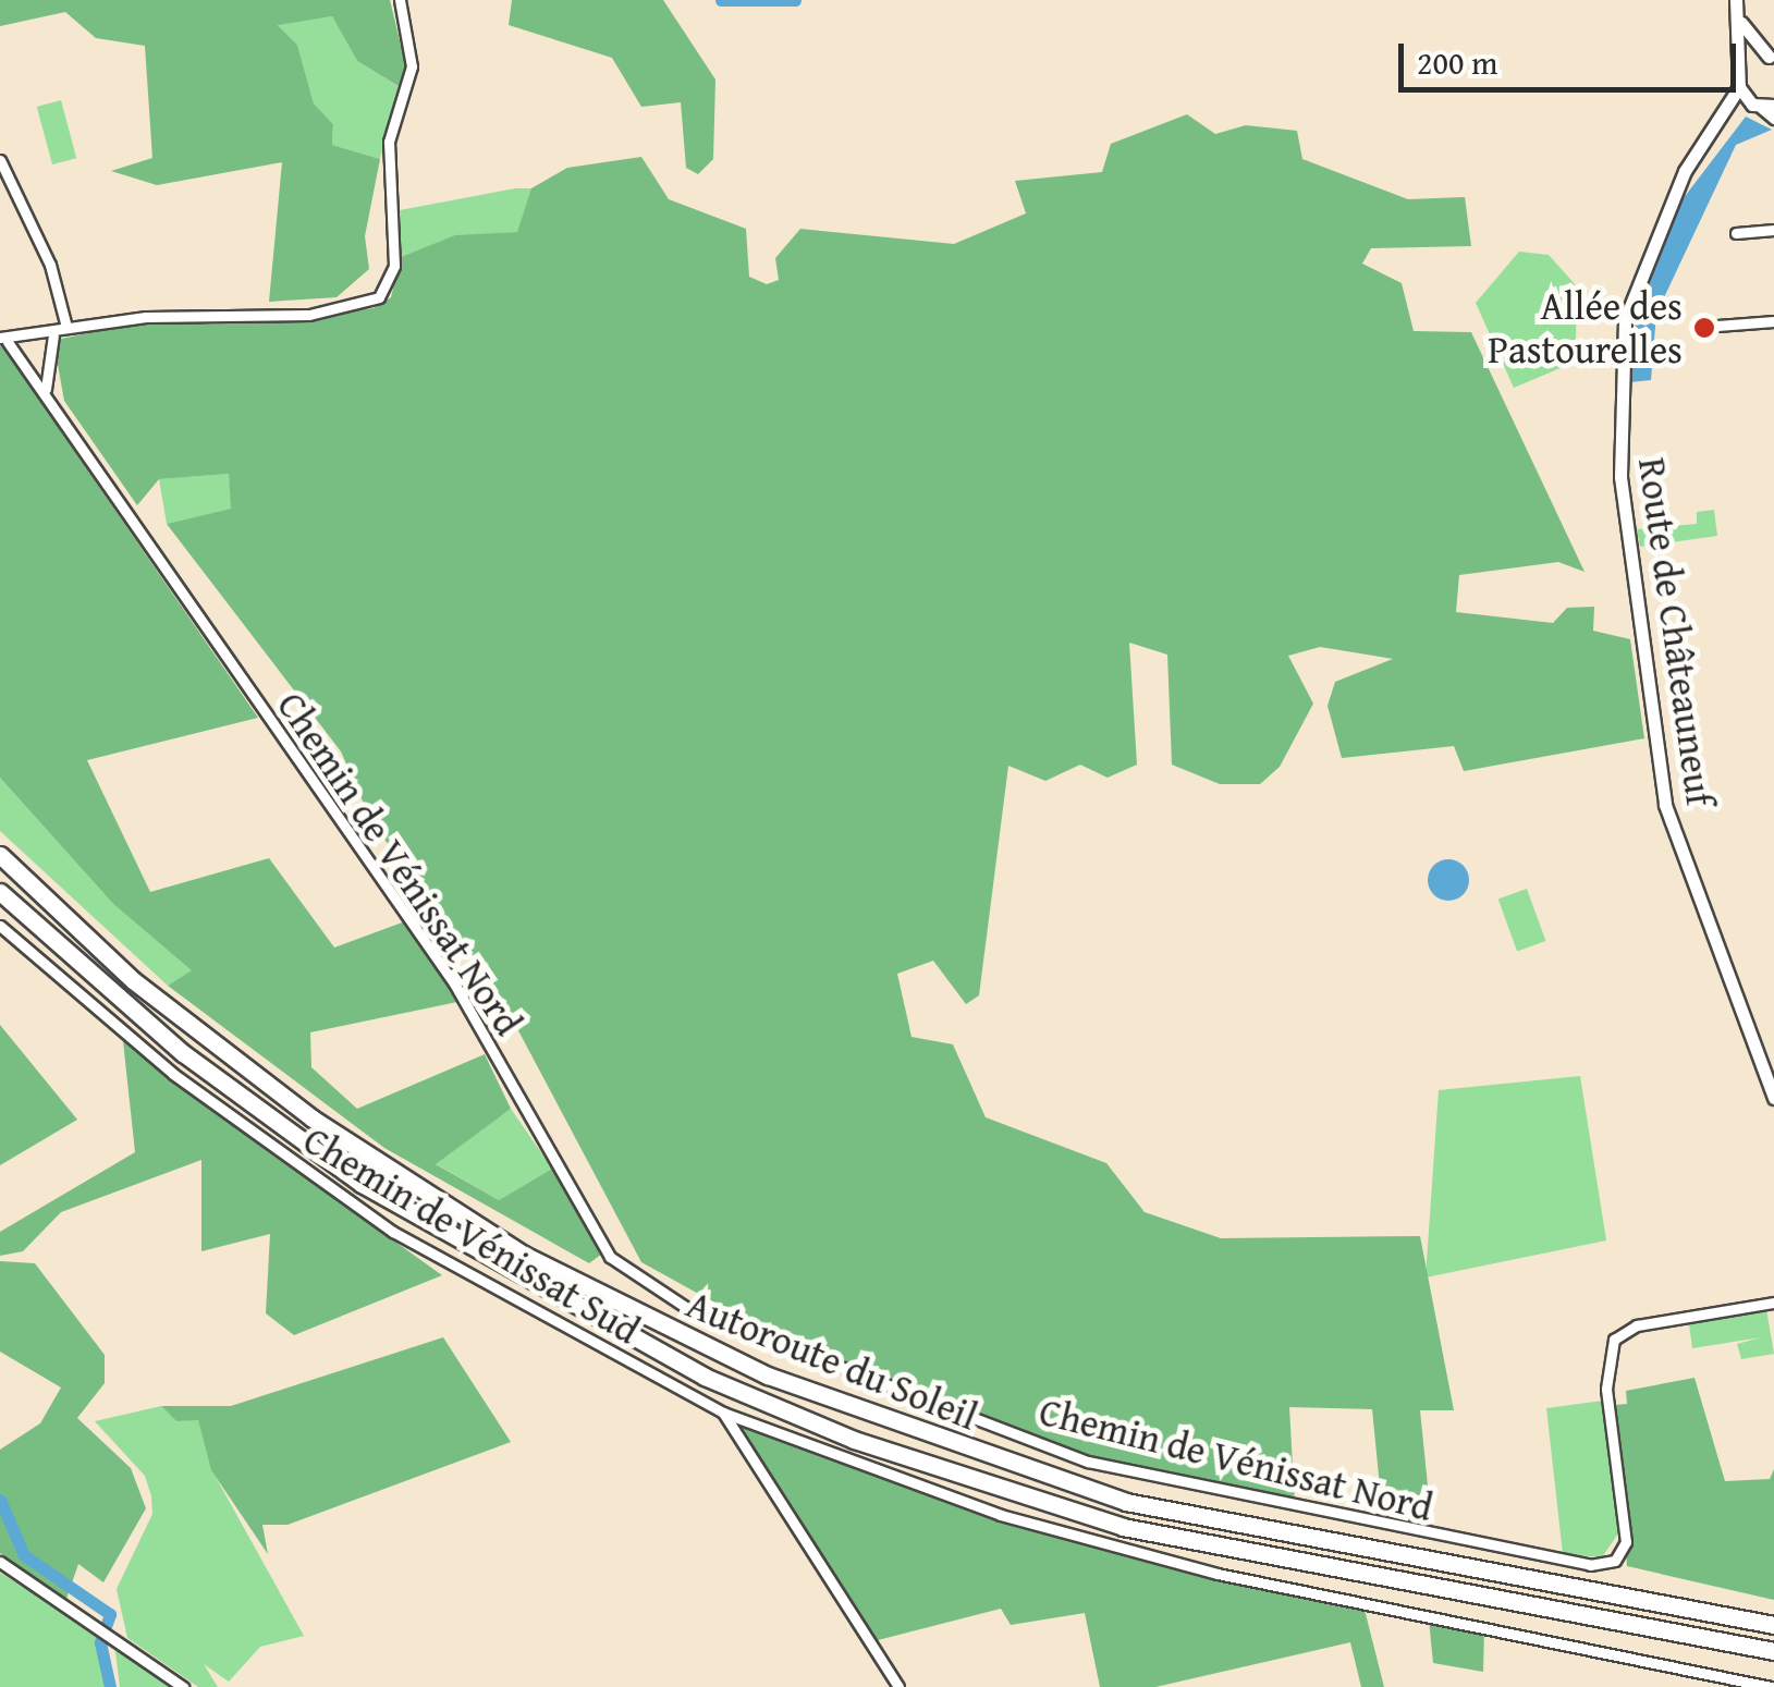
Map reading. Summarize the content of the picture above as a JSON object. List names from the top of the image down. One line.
{"streets":{"highway":["Autoroute du Soleil"],"main road":["Route de Châteauneuf"],"street":["Chemin de Vénissat Nord","Chemin de Vénissat Sud"]},"places":["Allée des Pastourelles"],"scale_bar":"200 m"}
